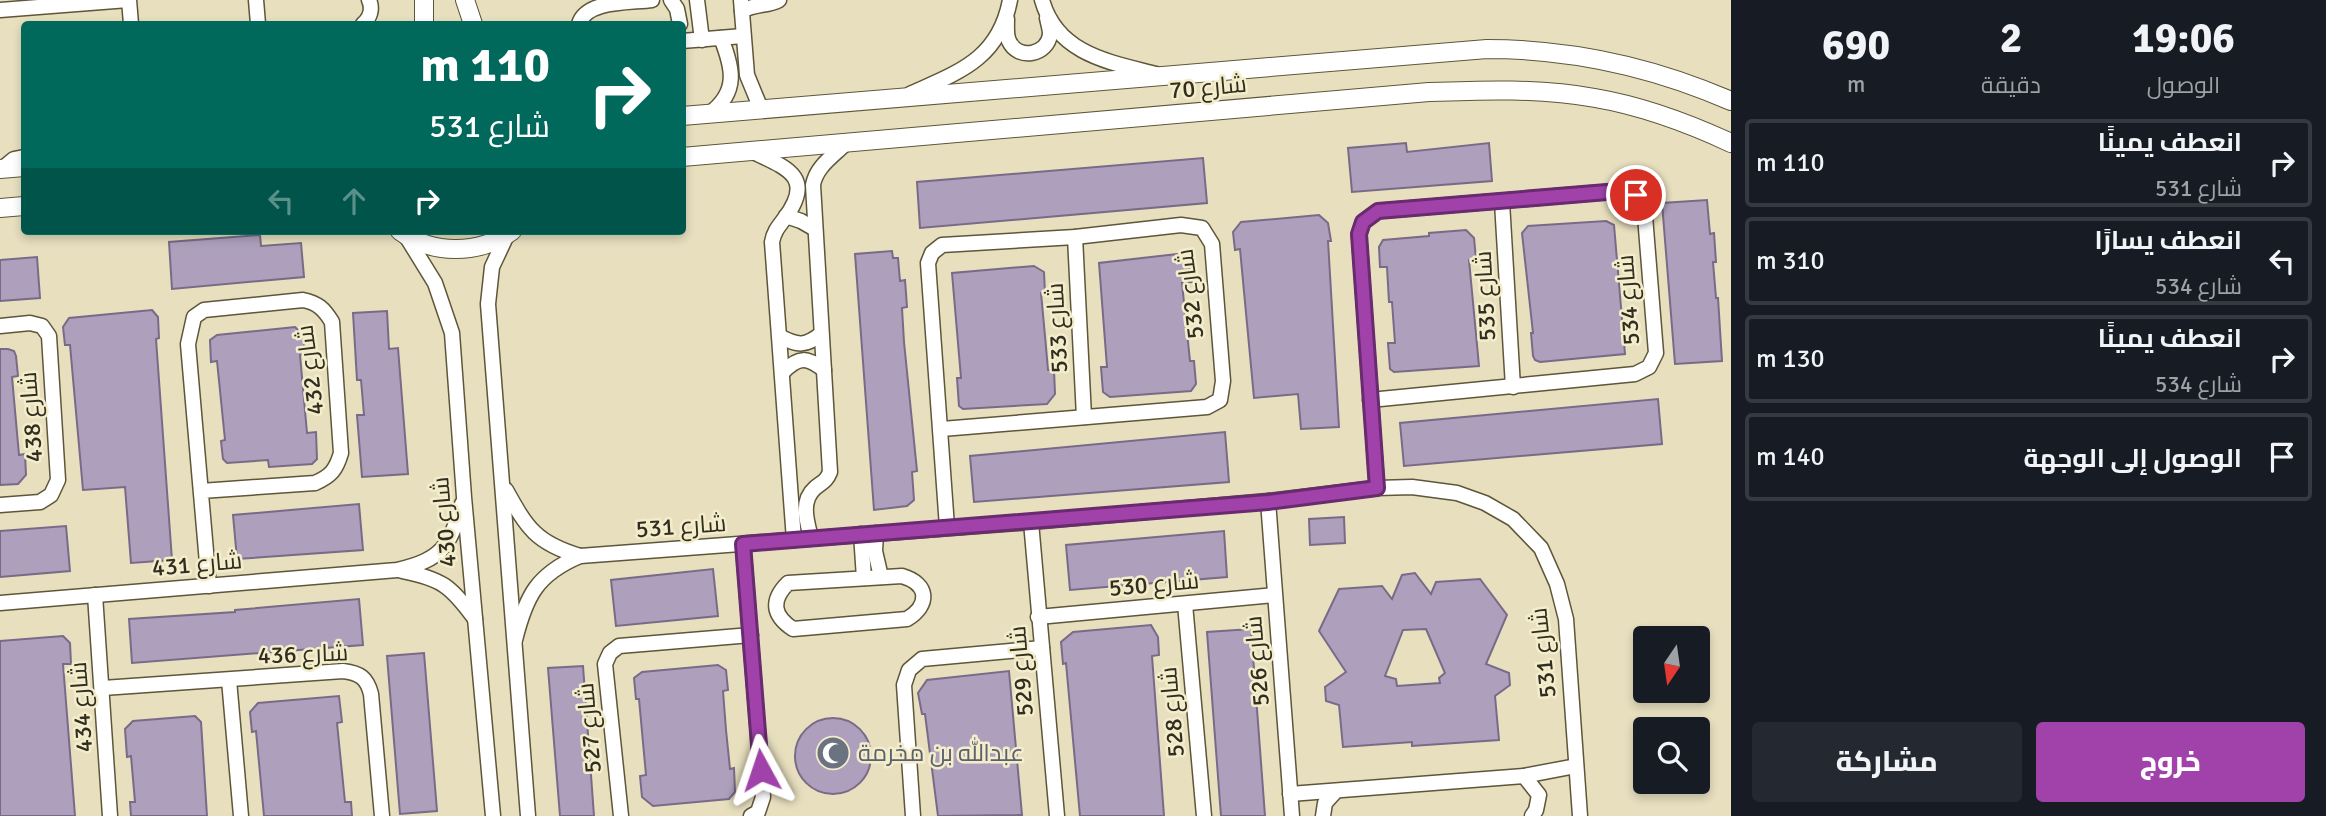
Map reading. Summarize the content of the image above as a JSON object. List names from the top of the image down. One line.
{"streets":{"main road":["شارع 70"],"street":["شارع 532","شارع 535","شارع 534","شارع 533","شارع 432","شارع 438","شارع 430","شارع 531","شارع 431","شارع 530","شارع 436","شارع 526","شارع 529","شارع 434","شارع 528","شارع 527"]},"crossings":[["شارع 532","شارع 533"],["شارع 532","شارع 531"],["شارع 535","شارع 534"],["شارع 534","شارع 531"],["شارع 432","شارع 431"],["شارع 430","شارع 431"],["شارع 531","شارع 526"],["شارع 531","شارع 529"],["شارع 431","شارع 434"],["شارع 530","شارع 526"],["شارع 530","شارع 529"],["شارع 530","شارع 528"],["شارع 436","شارع 434"]],"places":{"mosque":["عبدالله بن مخرمة"]},"north":"bottom","page":{"eta":["19:06","الوصول","2","دقيقة","690","m"],"turn":["110 m","شارع 531"],"list":[{"name":"انعطف يمينًا","note":"شارع 531","value":"110 m"},{"name":"انعطف يسارًا","note":"شارع 534","value":"310 m"},{"name":"انعطف يمينًا","note":"شارع 534","value":"130 m"},{"name":"الوصول إلى الوجهة","value":"140 m"}],"buttons":["خروج","مشاركة"]}}
